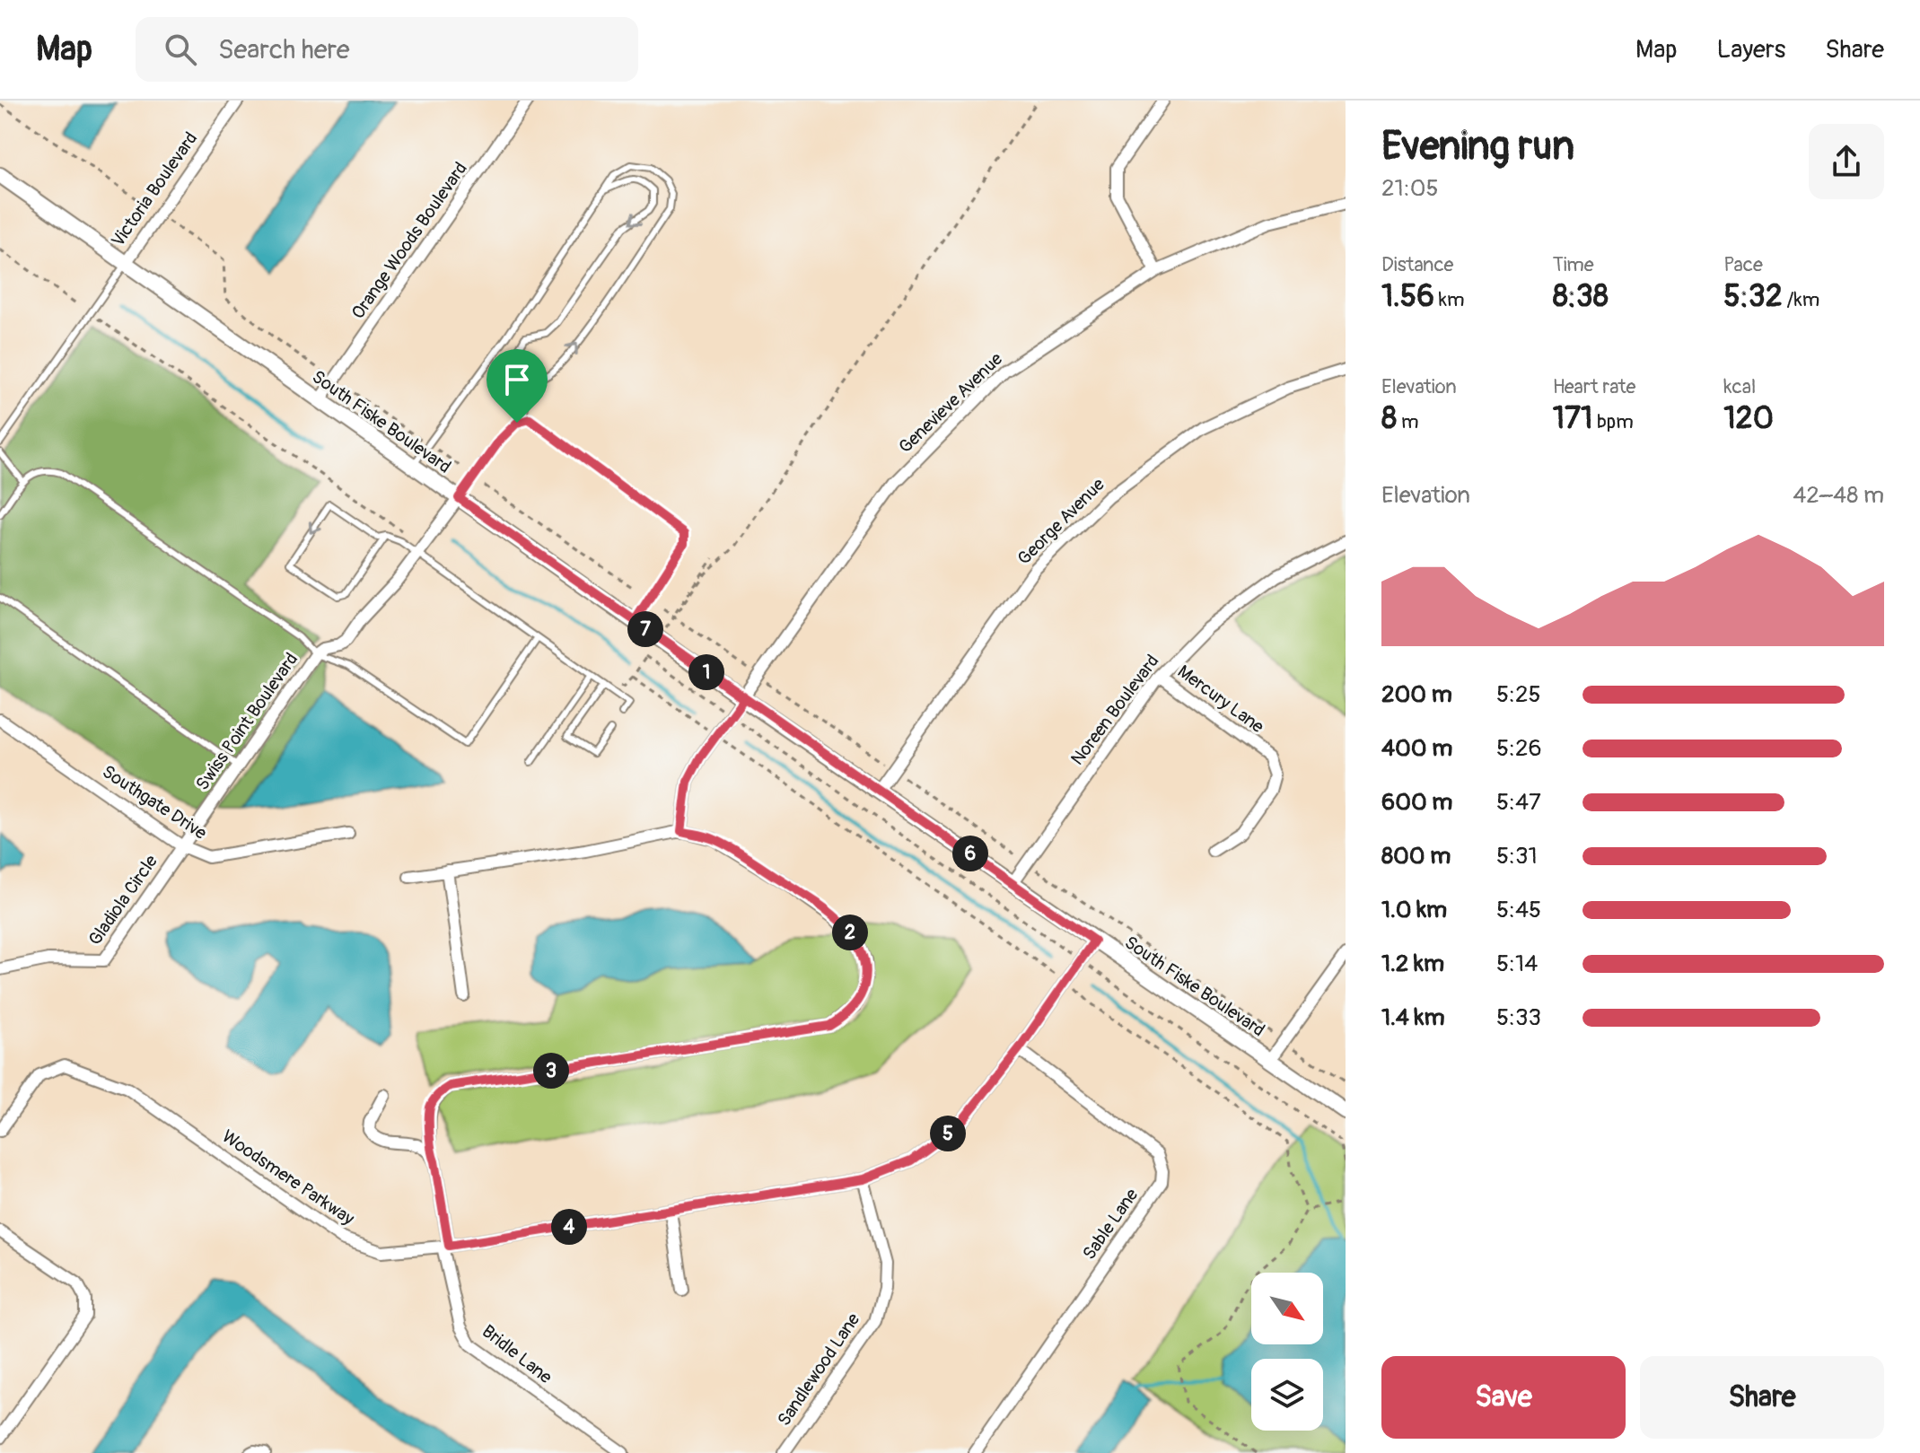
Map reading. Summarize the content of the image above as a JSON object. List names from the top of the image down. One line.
{"streets":{"main road":["South Fiske Boulevard"],"street":["Victoria Boulevard","Orange Woods Boulevard","Genevieve Avenue","George Avenue","Mercury Lane","Noreen Boulevard","Swiss Point Boulevard","Southgate Drive","Gladiola Circle","Woodsmere Parkway","Sable Lane","Bridle Lane","Sandlewood Lane"]},"crossings":[["Victoria Boulevard","South Fiske Boulevard"],["Orange Woods Boulevard","South Fiske Boulevard"],["Genevieve Avenue","South Fiske Boulevard"],["Genevieve Avenue","Bridle Lane"],["South Fiske Boulevard","George Avenue"],["South Fiske Boulevard","Noreen Boulevard"],["South Fiske Boulevard","Swiss Point Boulevard"],["South Fiske Boulevard","Woodsmere Parkway"],["Mercury Lane","Noreen Boulevard"],["Swiss Point Boulevard","Southgate Drive"],["Swiss Point Boulevard","Gladiola Circle"],["Southgate Drive","Gladiola Circle"],["Woodsmere Parkway","Sable Lane"],["Woodsmere Parkway","Bridle Lane"],["Woodsmere Parkway","Sandlewood Lane"]],"north":"bottom right","page":{"header":"Map","search":"Search here","nav":["Map","Layers","Share"],"heading":["Evening run","21:05"],"stats":[["Distance","1.56 km"],["Time","8:38"],["Pace","5:32 /km"],["Elevation","8 m"],["Heart rate","171 bpm"],["kcal","120"]],"chart":["Elevation","42–48 m"],"pins":["7","1","6","2","3","5","4"],"list":[{"name":"200 m","note":"5:25"},{"name":"400 m","note":"5:26"},{"name":"600 m","note":"5:47"},{"name":"800 m","note":"5:31"},{"name":"1.0 km","note":"5:45"},{"name":"1.2 km","note":"5:14"},{"name":"1.4 km","note":"5:33"}],"buttons":["Save","Share"]}}
